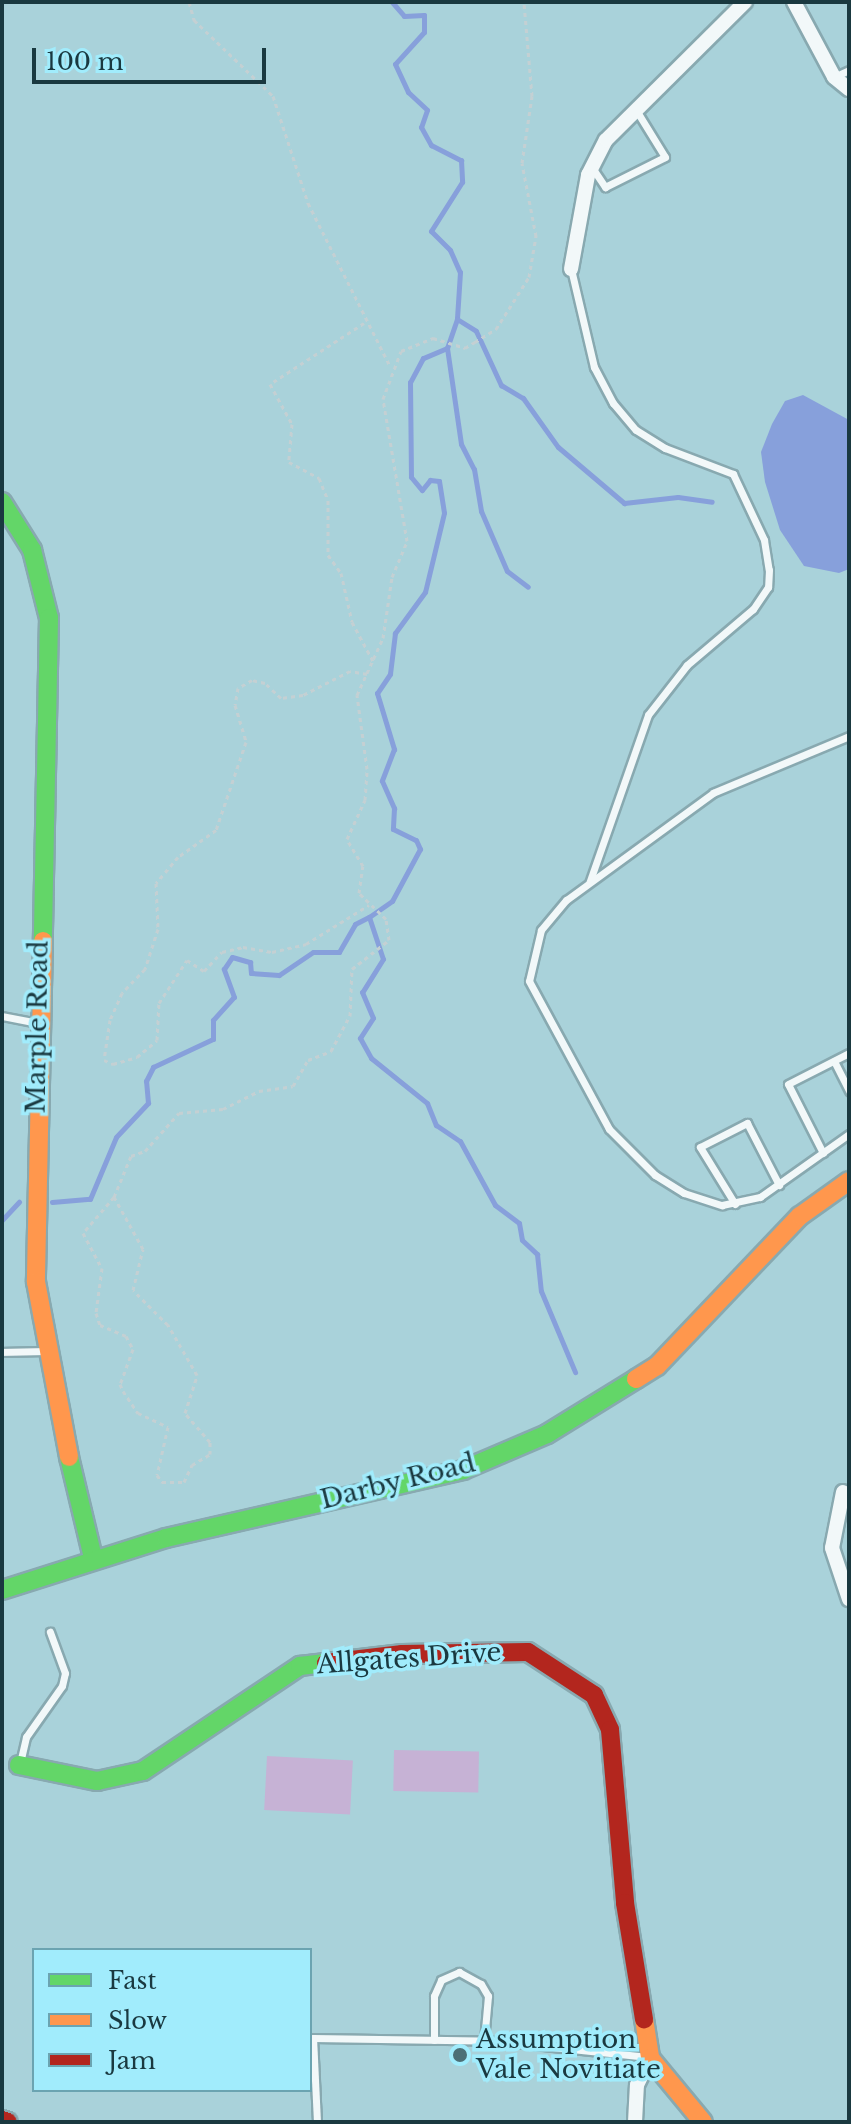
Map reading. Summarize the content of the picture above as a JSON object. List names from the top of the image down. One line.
{"streets":{"street":["Marple Road","Darby Road","Allgates Drive"]},"crossings":[["Marple Road","Darby Road"]],"places":["Assumption Vale Novitiate"],"legend":["Fast","Slow","Jam"],"scale_bar":"100 m"}
